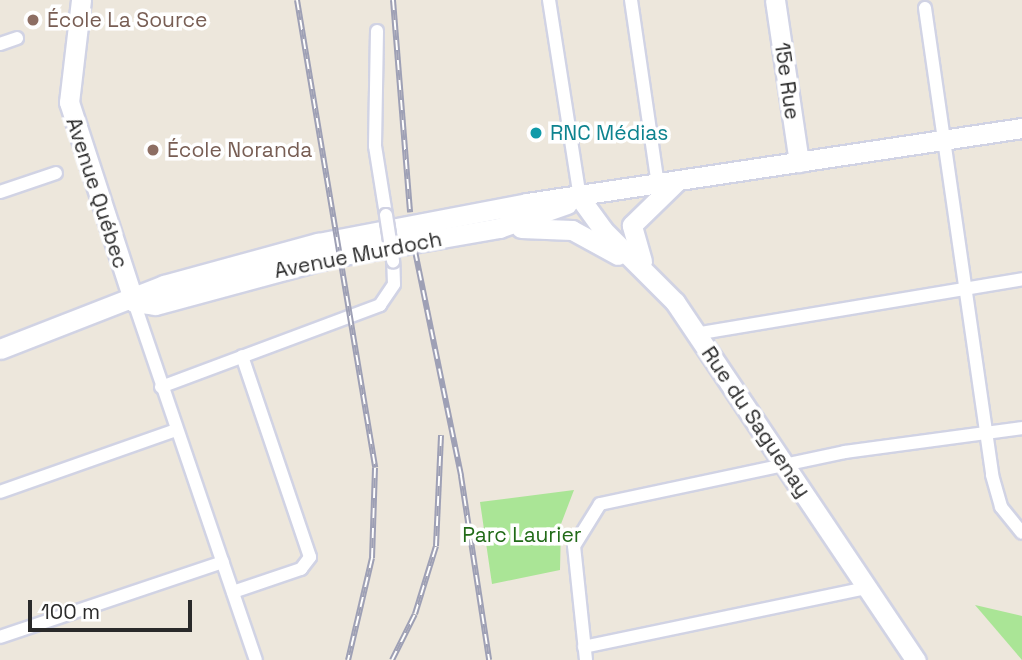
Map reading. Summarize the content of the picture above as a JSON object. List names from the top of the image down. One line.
{"streets":{"main road":["15e Rue","Avenue Québec","Avenue Murdoch","Rue du Saguenay"]},"crossings":[["15e Rue","Avenue Murdoch"],["Avenue Québec","Avenue Murdoch"],["Avenue Murdoch","Rue du Saguenay"]],"parks":["Parc Laurier"],"places":["École La Source","RNC Médias","École Noranda"],"scale_bar":"100 m"}
